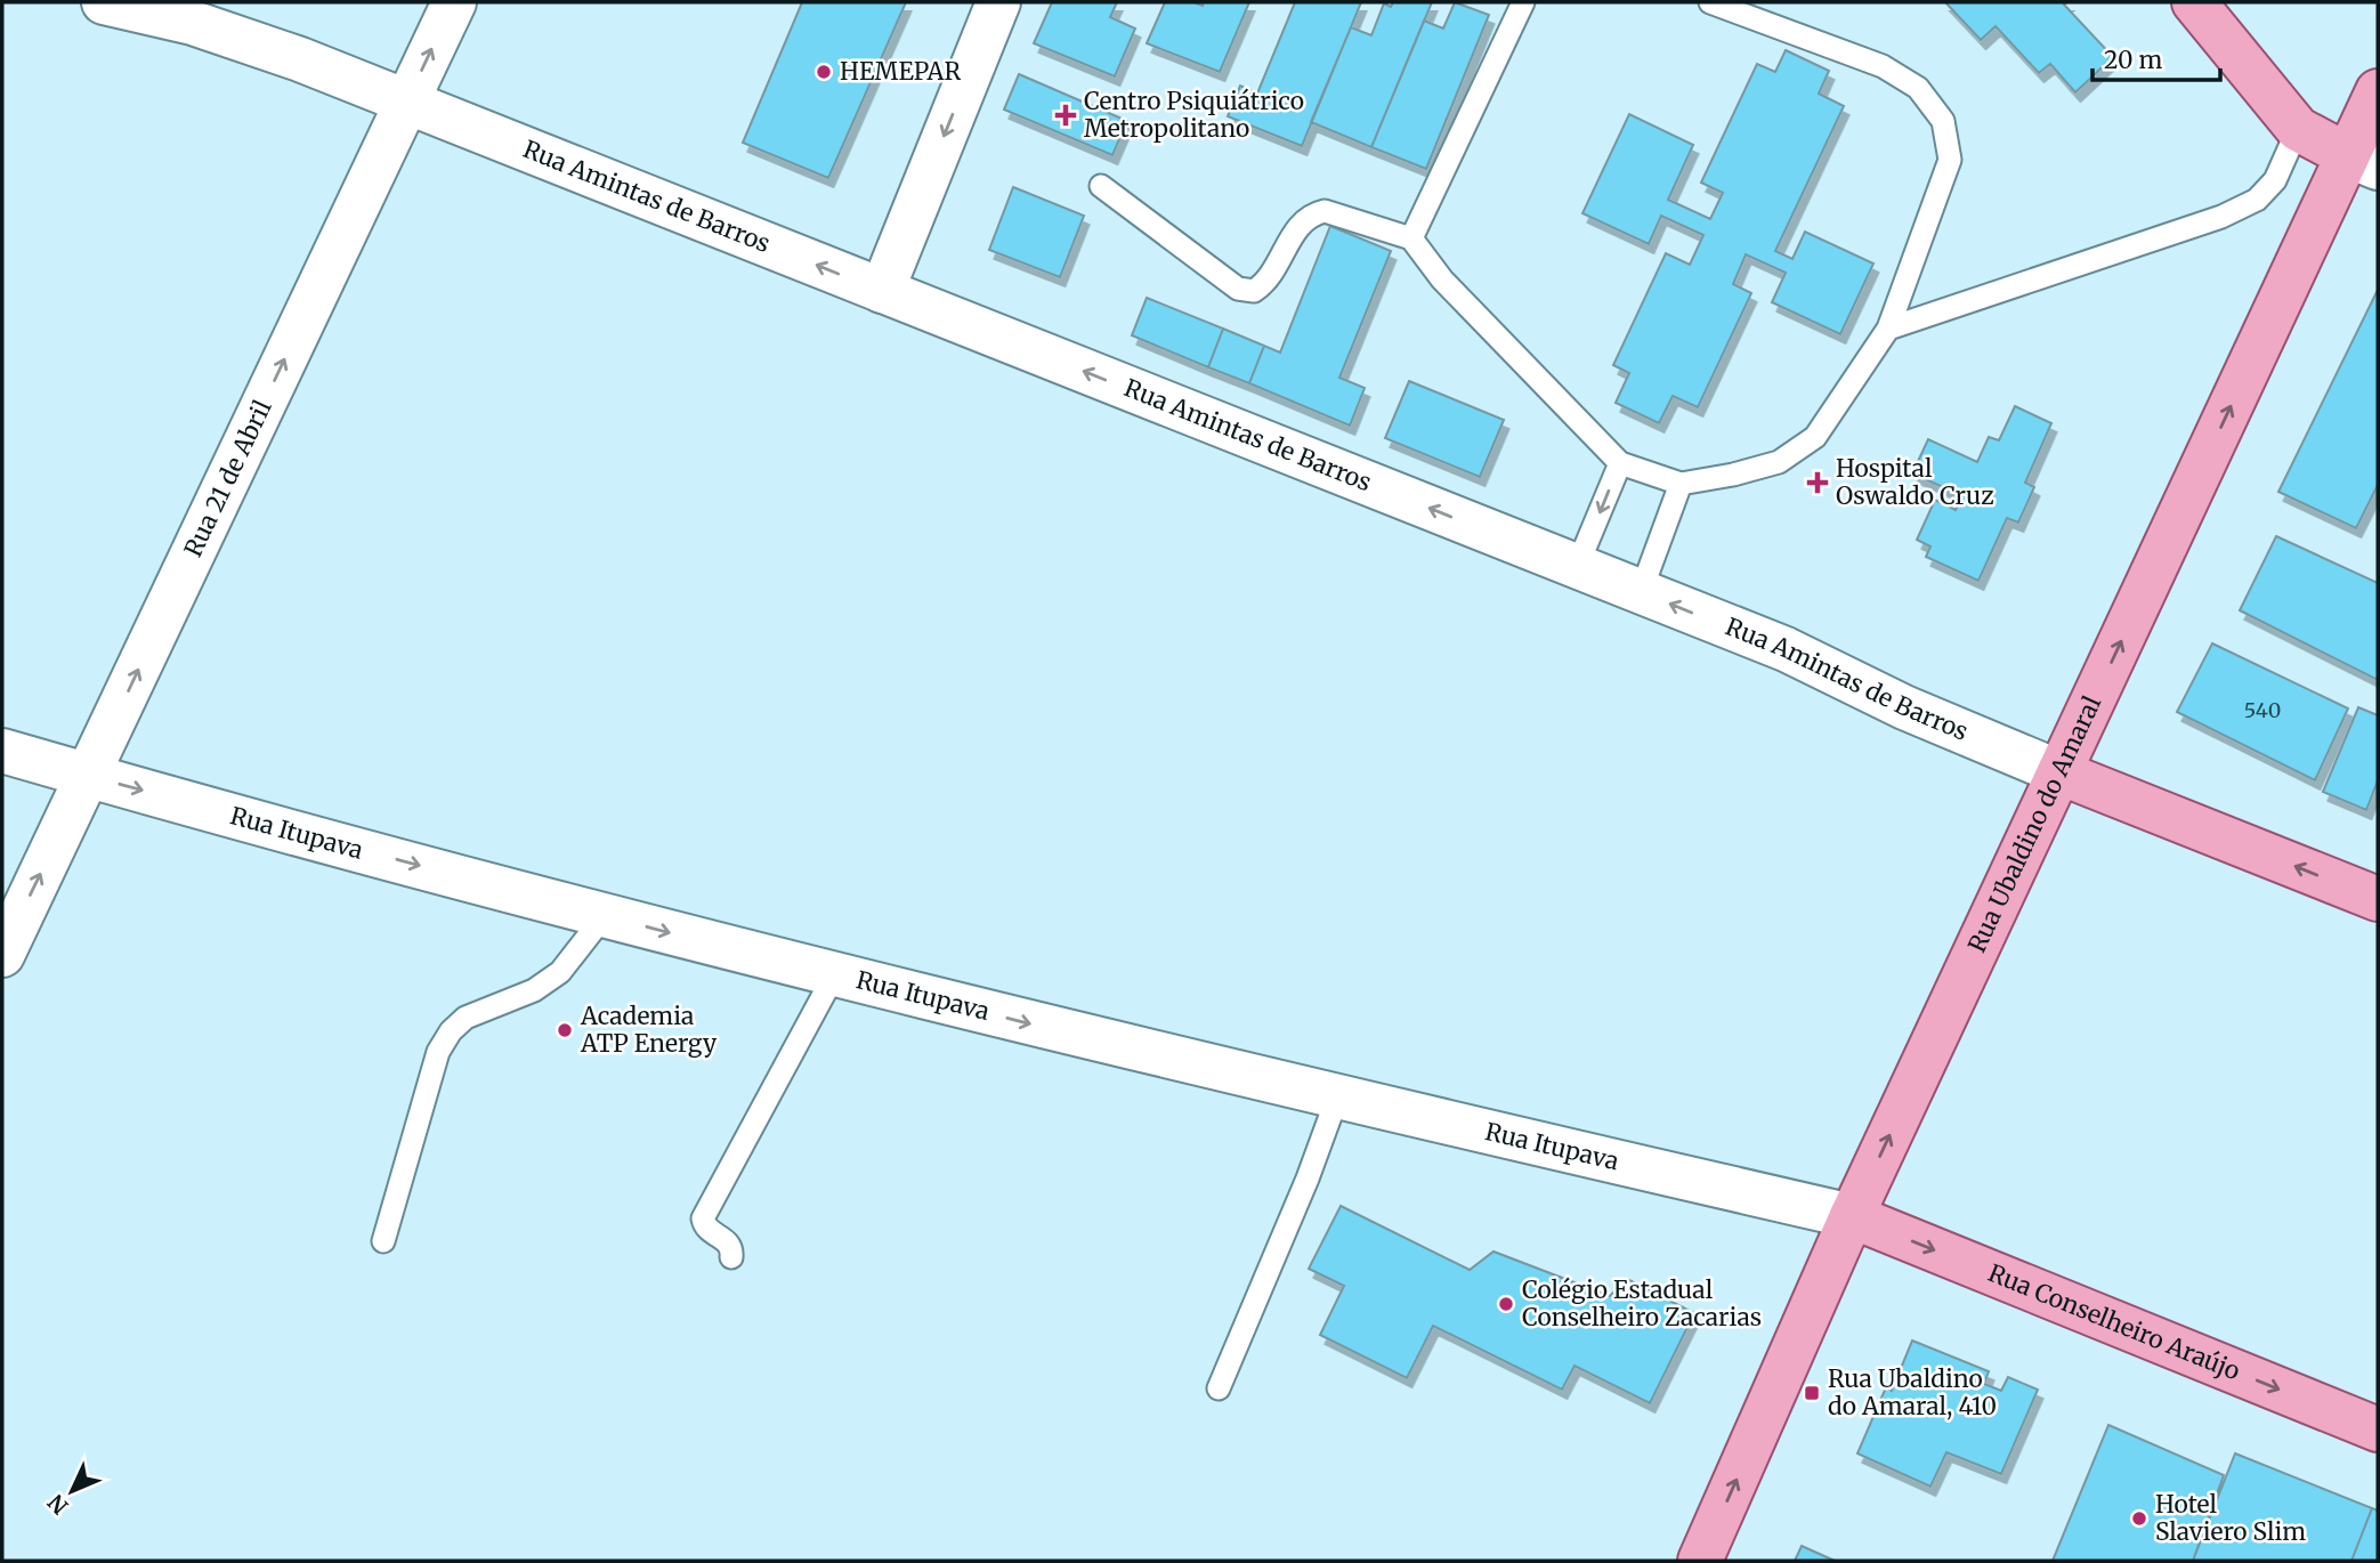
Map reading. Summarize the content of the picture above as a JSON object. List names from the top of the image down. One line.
{"streets":{"main road":["Rua Amintas de Barros","Rua 21 de Abril","Rua Ubaldino do Amaral","Rua Itupava","Rua Conselheiro Araújo"]},"crossings":[["Rua Amintas de Barros","Rua 21 de Abril"],["Rua Amintas de Barros","Rua Ubaldino do Amaral"],["Rua 21 de Abril","Rua Itupava"],["Rua Ubaldino do Amaral","Rua Itupava"],["Rua Ubaldino do Amaral","Rua Conselheiro Araújo"],["Rua Itupava","Rua Conselheiro Araújo"]],"one_way":["Rua Amintas de Barros","Rua 21 de Abril","Rua Ubaldino do Amaral","Rua Itupava","Rua Conselheiro Araújo"],"places":{"other":["HEMEPAR","Academia ATP Energy","Colégio Estadual Conselheiro Zacarias","Hotel Slaviero Slim"],"health":["Centro Psiquiátrico Metropolitano","Hospital Oswaldo Cruz"],"transit":["Rua Ubaldino do Amaral, 410"]},"house_numbers":["540"],"scale_bar":"20 m","north":"bottom left"}
